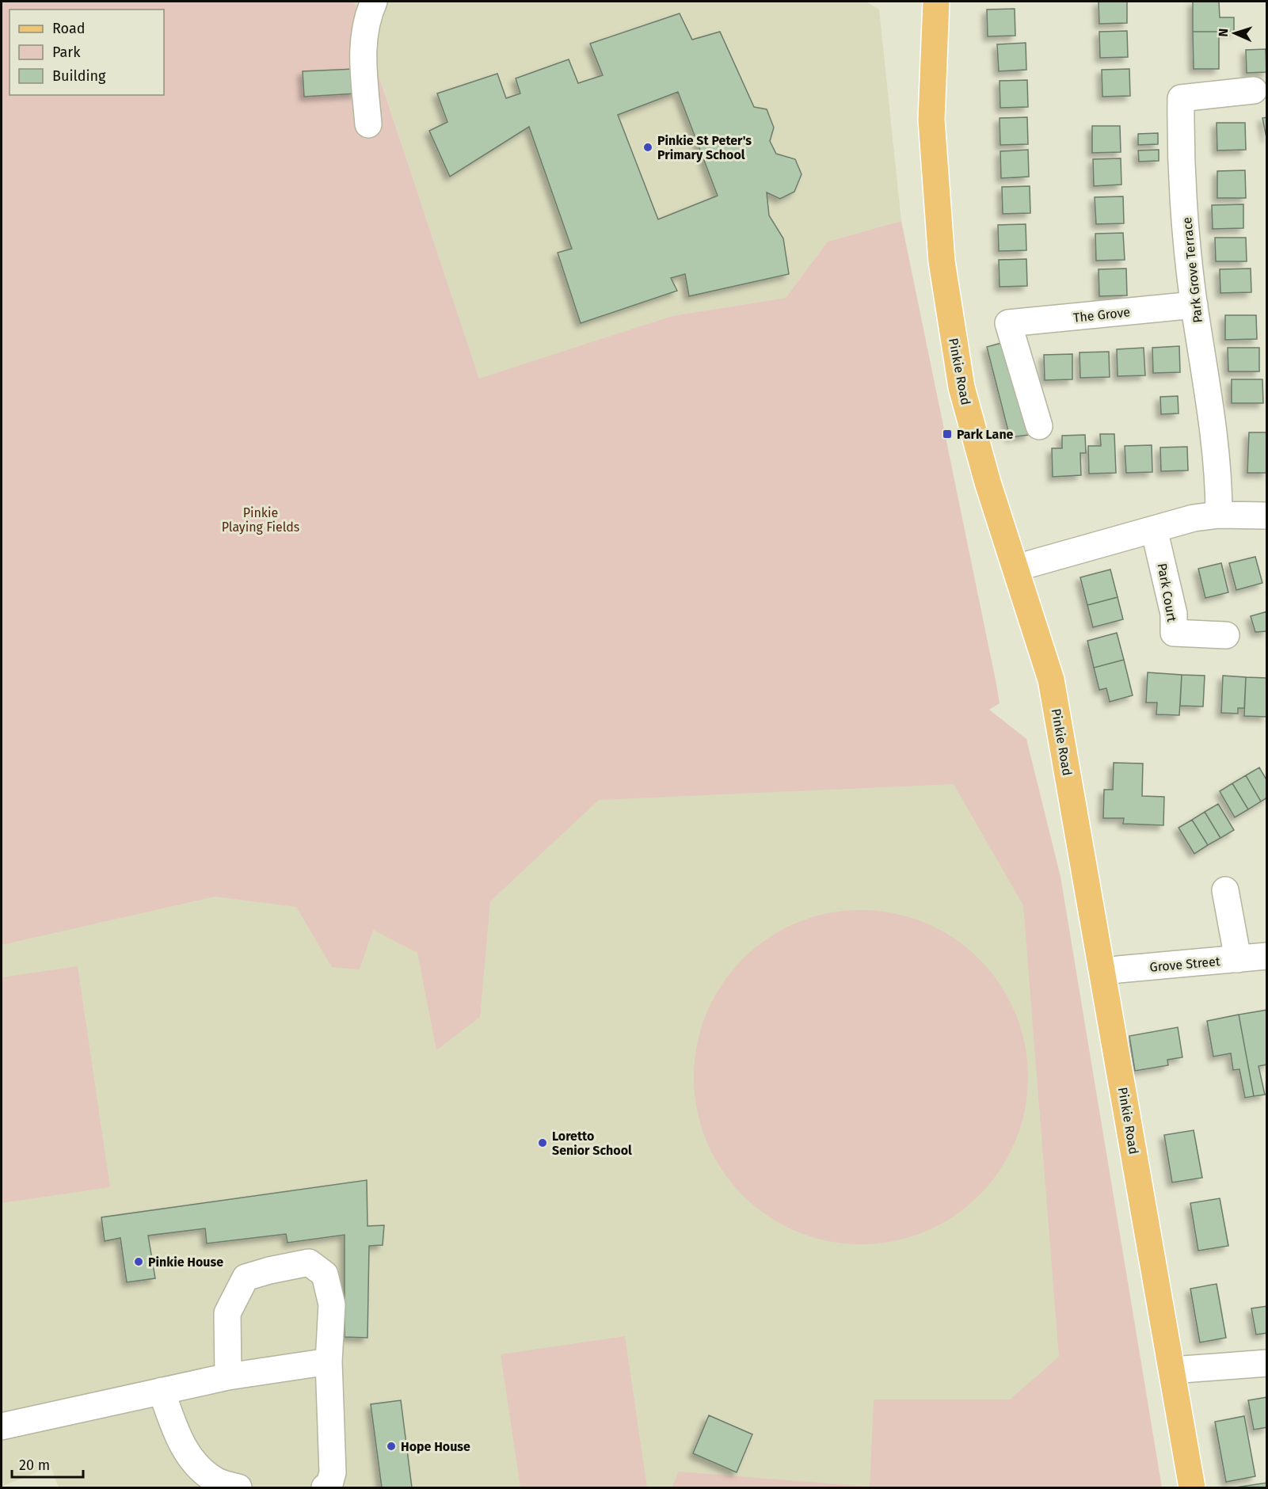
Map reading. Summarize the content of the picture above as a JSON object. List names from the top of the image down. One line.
{"streets":{"main road":["Pinkie Road"],"street":["Park Grove Terrace","The Grove","Park Court","Grove Street"]},"crossings":[["Park Grove Terrace","The Grove"],["Pinkie Road","Grove Street"]],"parks":["Pinkie Playing Fields"],"places":{"other":["Pinkie St Peter's Primary School","Loretto Senior School","Pinkie House","Hope House"],"transit":["Park Lane"]},"legend":["Road","Park","Building"],"scale_bar":"20 m","north":"left"}
